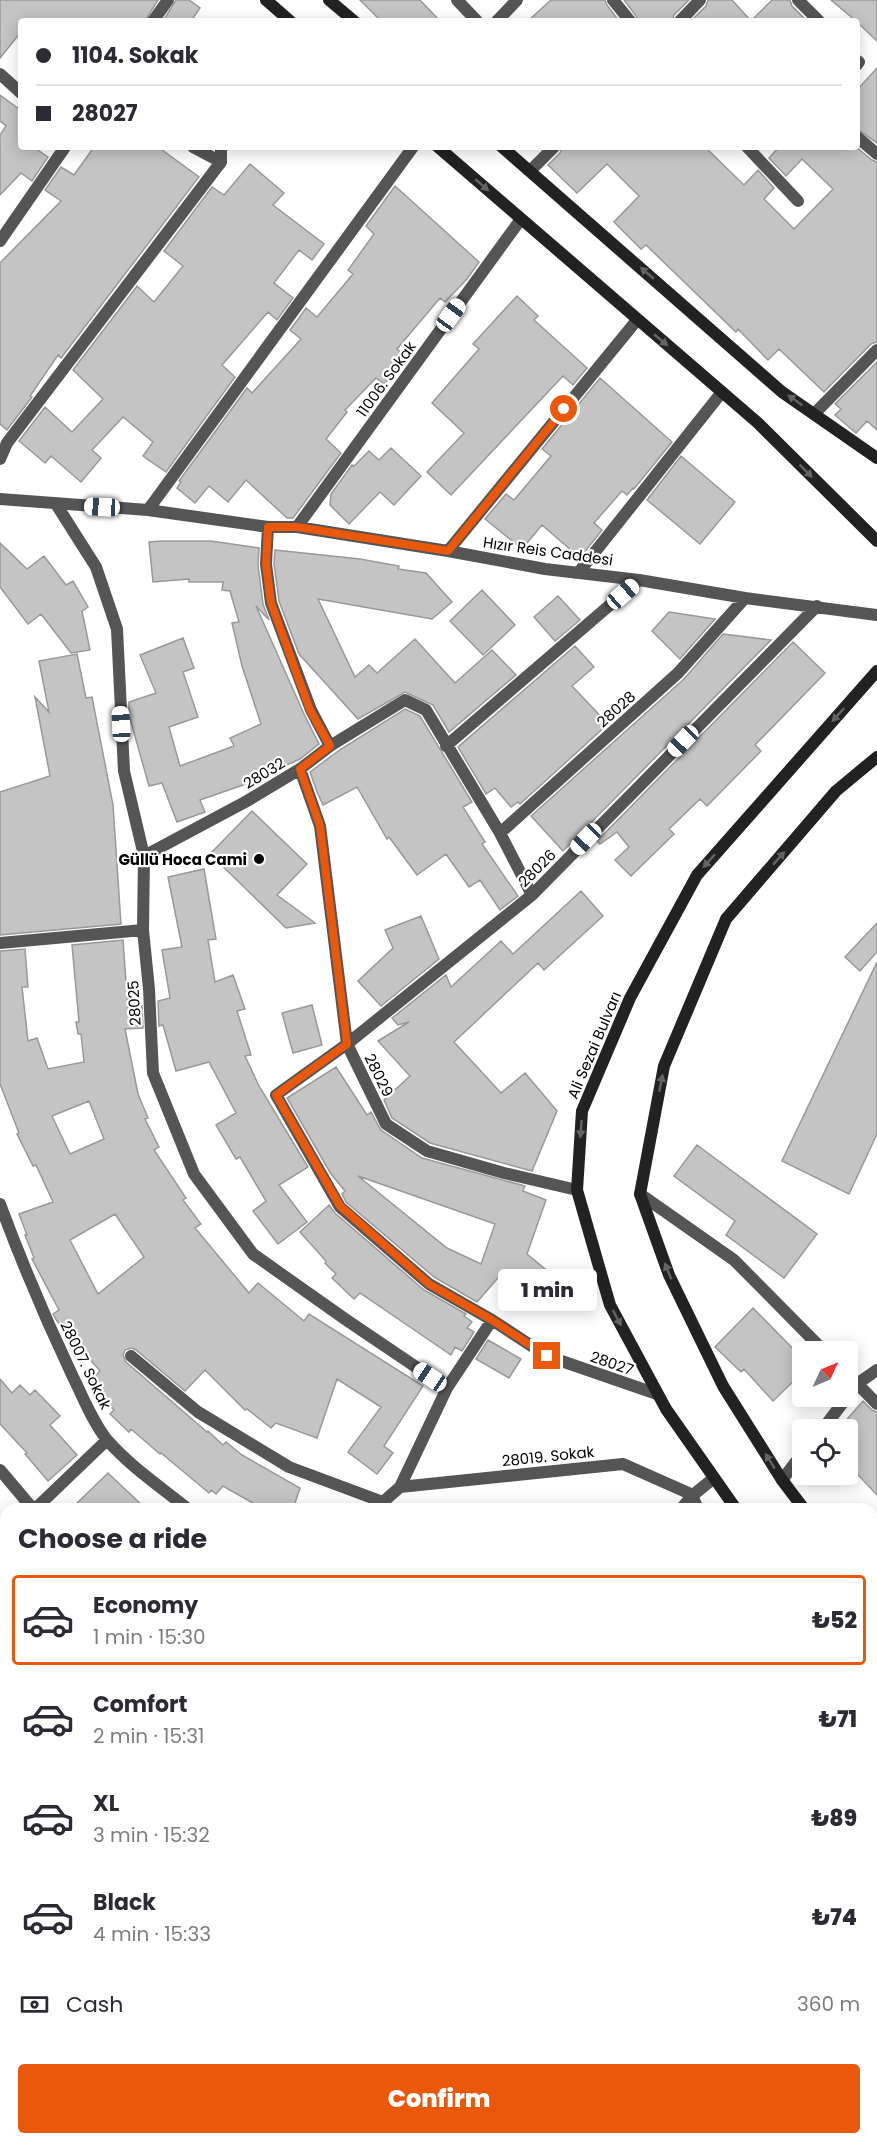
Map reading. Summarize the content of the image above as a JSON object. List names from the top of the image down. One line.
{"streets":{"main road":["Ali Sezai Bulvarı"],"street":["11006. Sokak","Hızır Reis Caddesi","28028","28032","28026","28025","28029","28027","28007. Sokak","28019. Sokak"]},"crossings":[["11006. Sokak","Hızır Reis Caddesi"],["Hızır Reis Caddesi","28028"],["Hızır Reis Caddesi","28026"],["Hızır Reis Caddesi","28025"],["28032","28025"],["28032","28029"],["28026","28029"],["28026","28027"],["Ali Sezai Bulvarı","28029"],["Ali Sezai Bulvarı","28027"]],"places":["Güllü Hoca Cami"],"north":"top right","page":{"banner":["1104. Sokak","28027"],"bubble":"1 min","heading":"Choose a ride","list":[{"name":"Economy","note":"1 min · 15:30","value":"₺52"},{"name":"Comfort","note":"2 min · 15:31","value":"₺71"},{"name":"XL","note":"3 min · 15:32","value":"₺89"},{"name":"Black","note":"4 min · 15:33","value":"₺74"}],"pay":["Cash","360 m"],"buttons":"Confirm"}}
